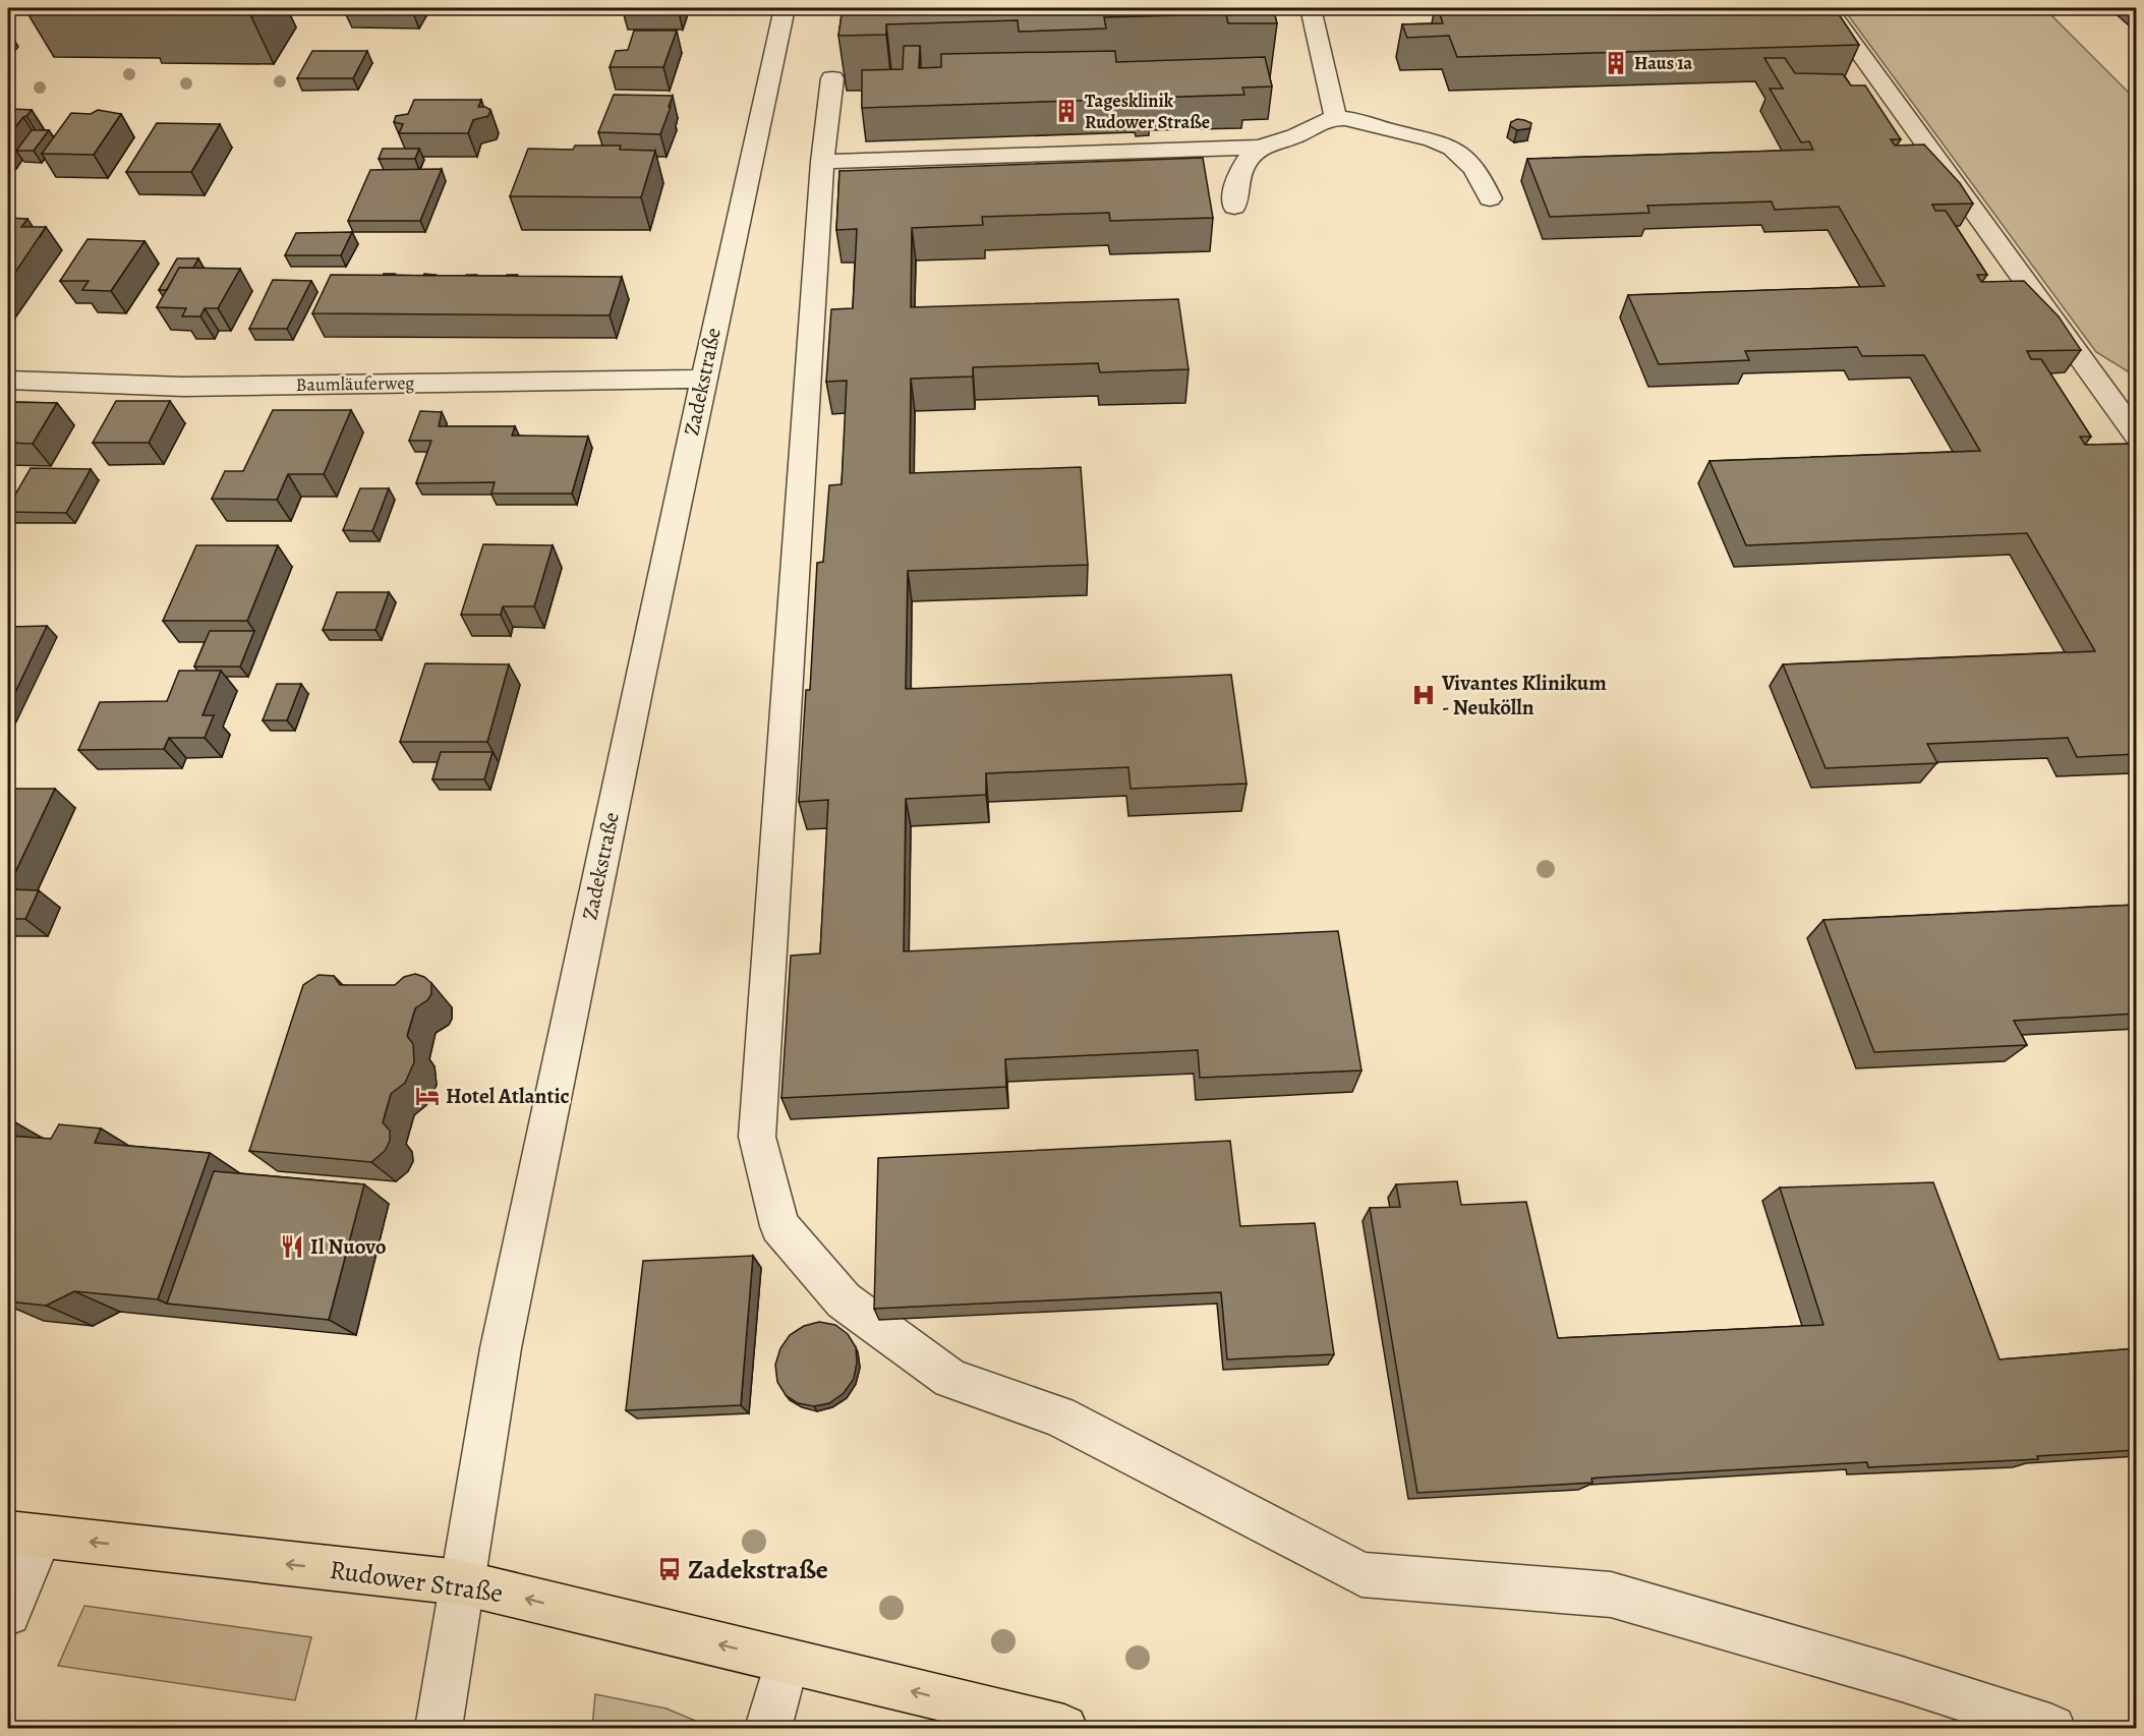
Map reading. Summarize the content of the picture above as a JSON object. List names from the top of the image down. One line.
{"streets":{"main road":["Rudower Straße"],"street":["Zadekstraße","Baumläuferweg"]},"crossings":[["Zadekstraße","Baumläuferweg"],["Zadekstraße","Rudower Straße"]],"one_way":["Rudower Straße"],"places":{"building":["Haus 1a","Tagesklinik Rudower Straße"],"hospital":["Vivantes Klinikum - Neukölln"],"hotel":["Hotel Atlantic"],"restaurant":["Il Nuovo"],"bus stop":["Zadekstraße"]}}
